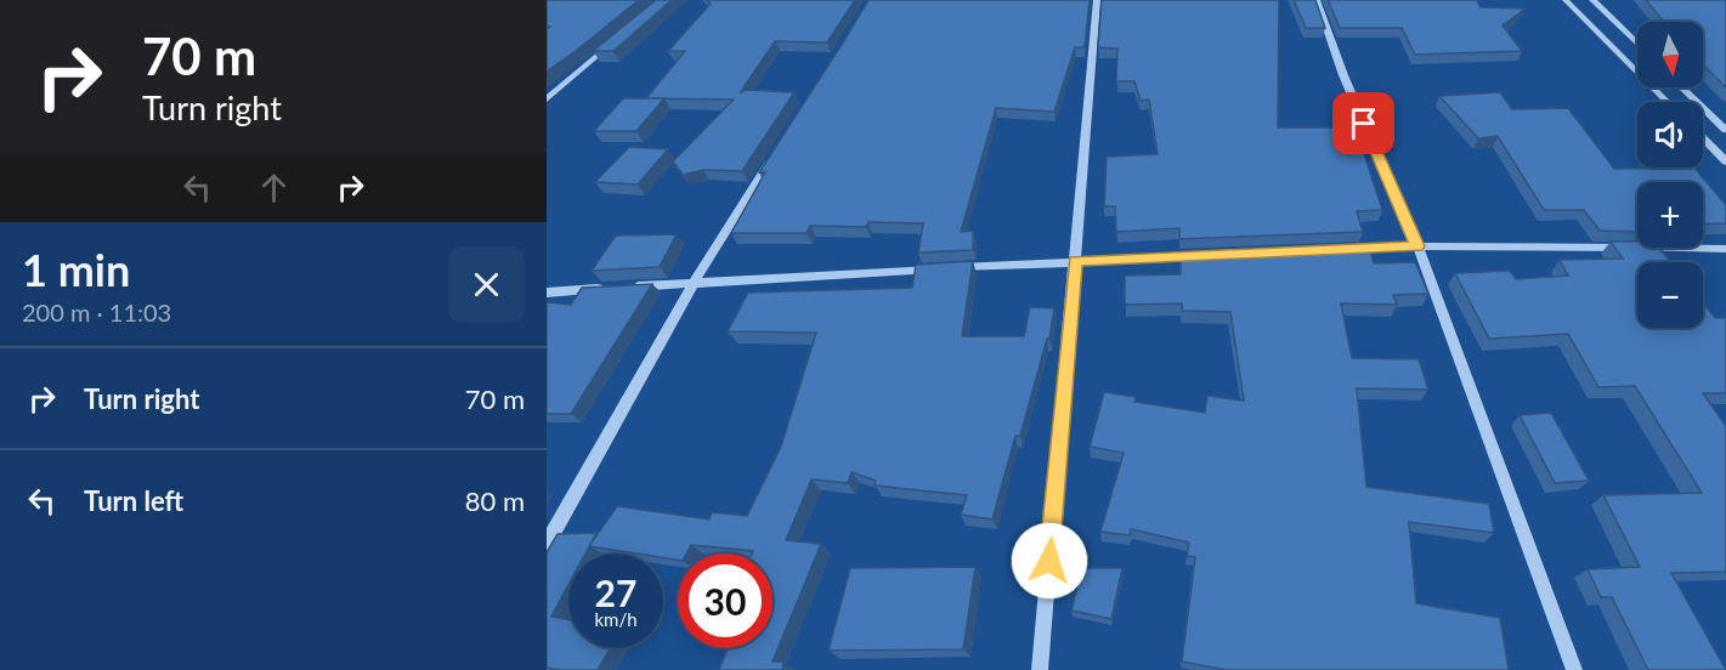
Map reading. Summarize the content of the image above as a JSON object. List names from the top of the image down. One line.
{"north":"bottom","page":{"turn":["70 m","Turn right"],"map_buttons":["+","−"],"heading":["1 min","200 m · 11:03"],"list":[{"name":"Turn right","value":"70 m"},{"name":"Turn left","value":"80 m"}],"speed":"27 km/h","limit":"30"}}
